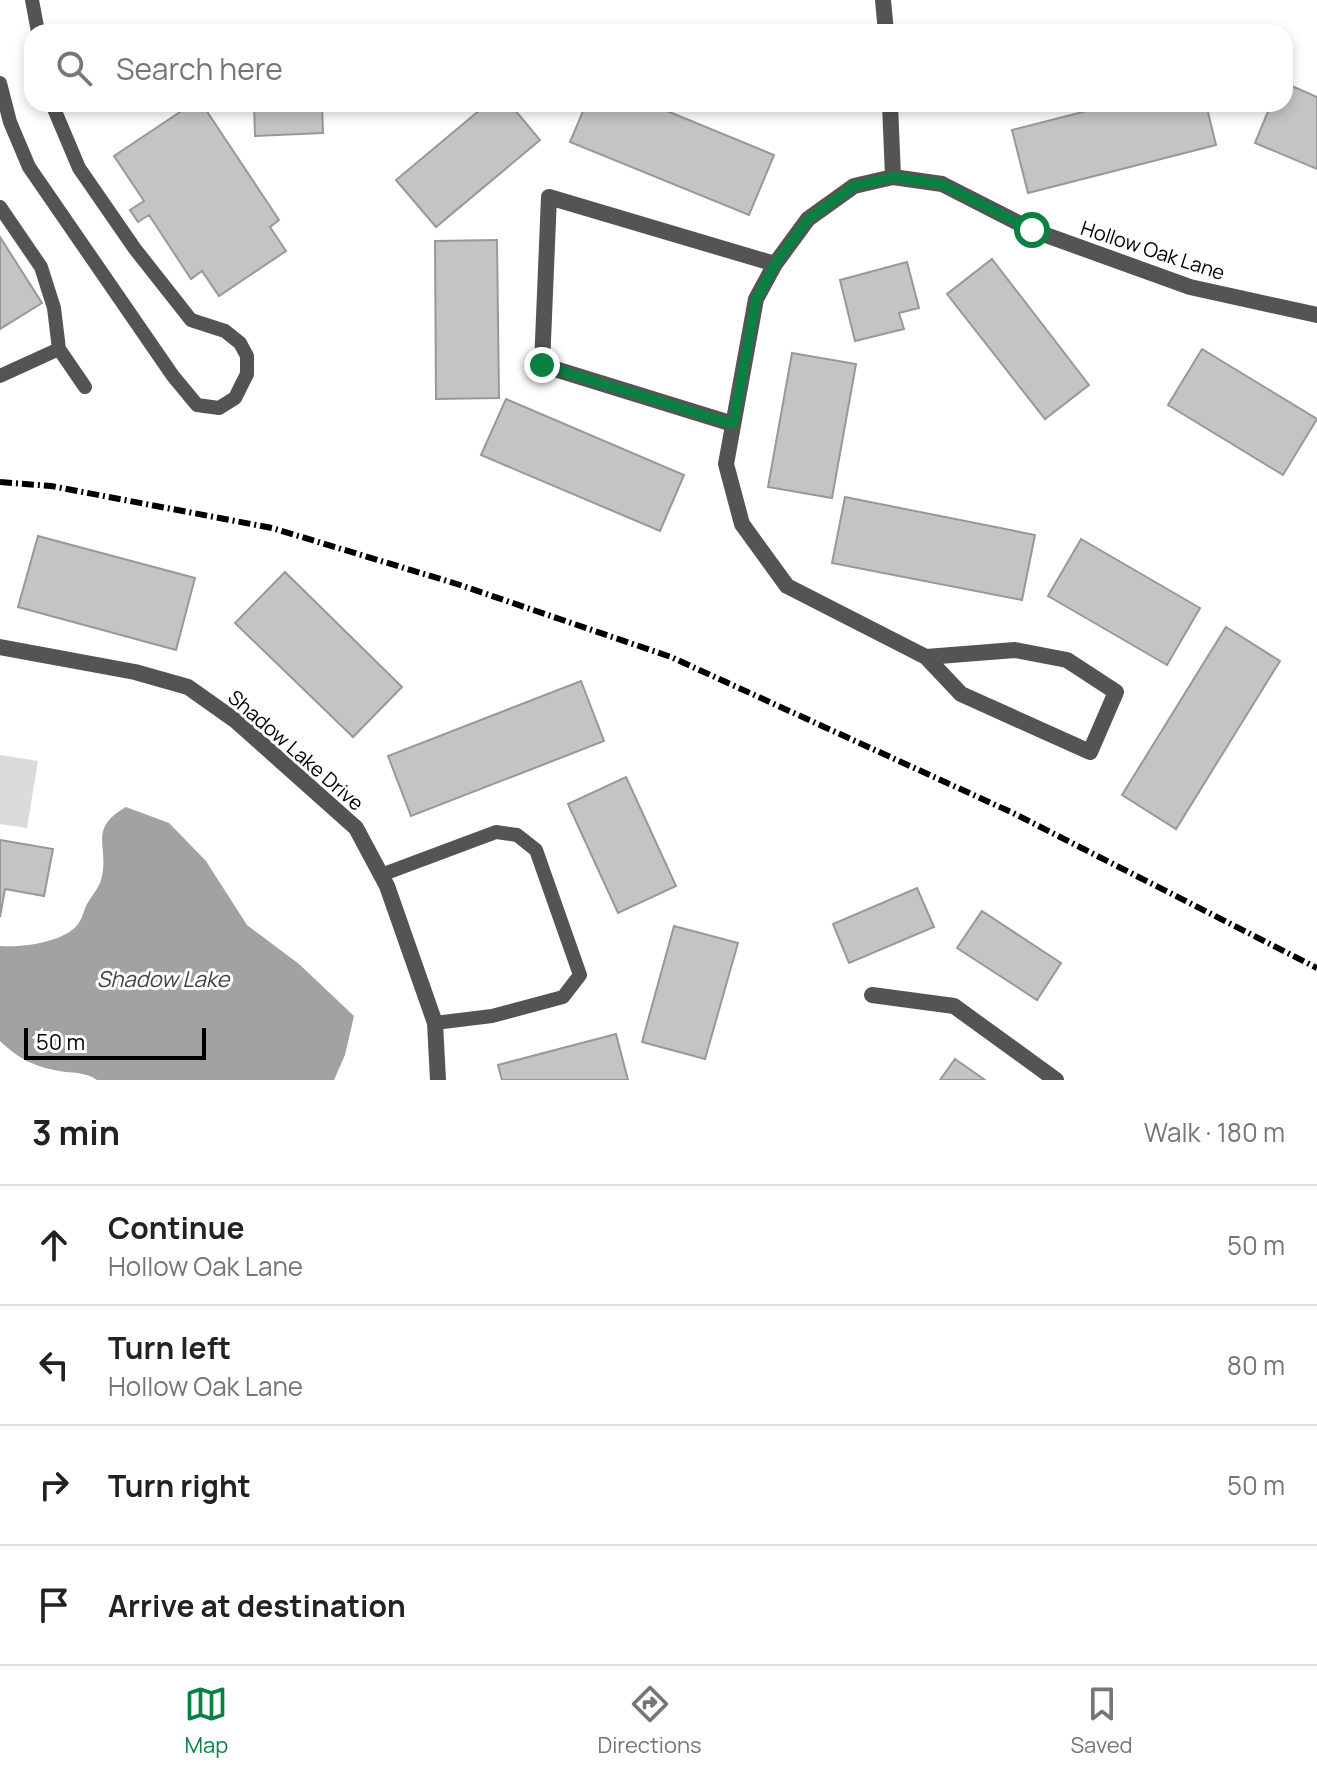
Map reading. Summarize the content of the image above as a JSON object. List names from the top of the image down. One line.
{"streets":{"street":["Hollow Oak Lane","Shadow Lake Drive"]},"water":["Shadow Lake"],"scale_bar":"50 m","page":{"search":"Search here","scale":"50 m","heading":["3 min","Walk · 180 m"],"list":[["Continue","Hollow Oak Lane","50 m"],["Turn left","Hollow Oak Lane","80 m"],["Turn right","50 m"],"Arrive at destination"],"nav":["Map","Directions","Saved"]}}
